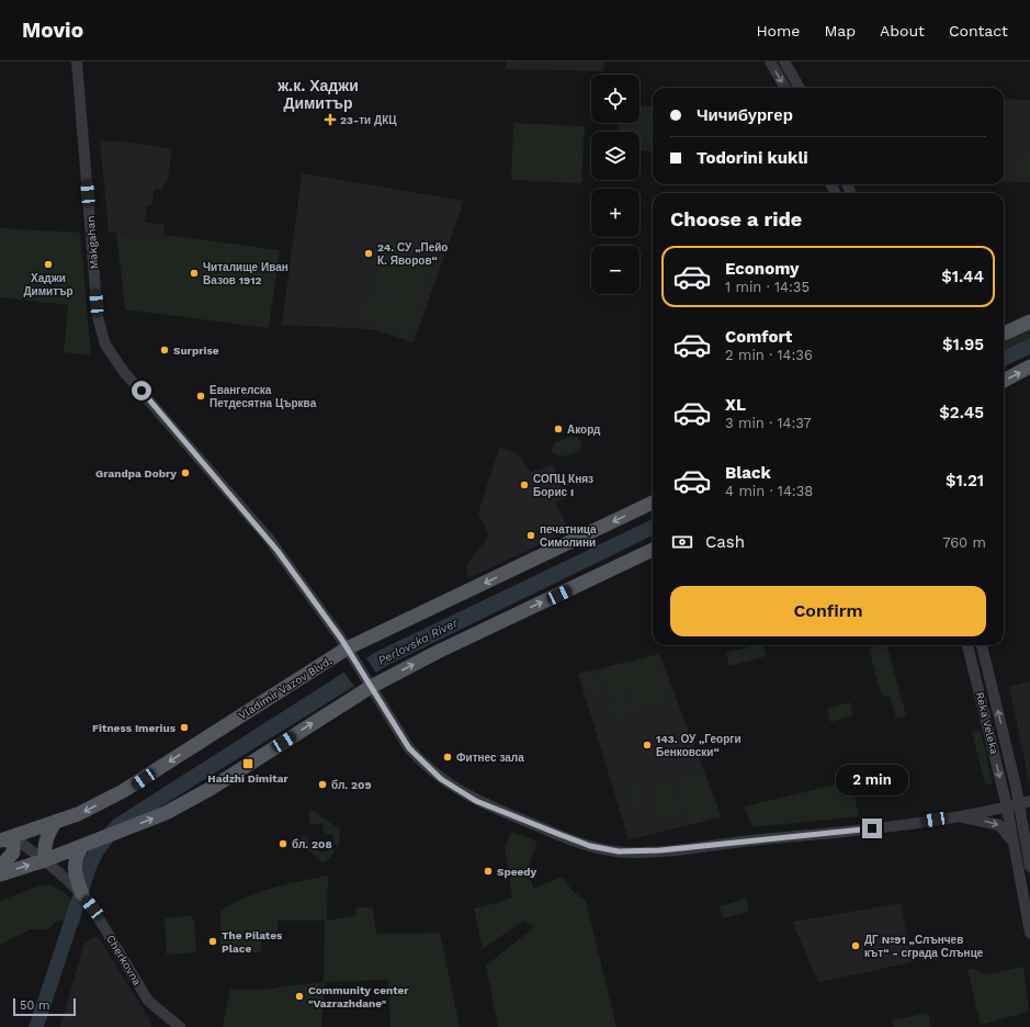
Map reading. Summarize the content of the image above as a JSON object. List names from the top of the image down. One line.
{"streets":{"main road":["Vladimir Vazov Blvd."],"street":["Makgahan","Reka Veleka","Cherkovna"]},"crossings":[["Makgahan","Vladimir Vazov Blvd."],["Makgahan","Reka Veleka"],["Vladimir Vazov Blvd.","Cherkovna"]],"districts":["ж.к. Хаджи Димитър"],"water":["Perlovska River"],"places":{"health":["23-ти ДКЦ"],"other":["24. СУ „Пейо К. Яворов“","Хаджи Димитър","Читалище Иван Вазов 1912","Surprise","Евангелска Петдесятна Църква","Акорд","Grandpa Dobry","СОПЦ Княз Борис I","печатница Симолини","Fitness Imerius","143. ОУ „Георги Бенковски“","Фитнес зала","бл. 209","бл. 208","Speedy","The Pilates Place","ДГ №91 „Слънчев кът“ - сграда Слънце","Community center \"Vazrazhdane\""],"transit":["Hadzhi Dimitar"]},"scale_bar":"50 m","page":{"header":"Movio","nav":["Home","Map","About","Contact"],"map_buttons":["+","−"],"banner":["Чичибургер","Todorini kukli"],"heading":"Choose a ride","list":[{"name":"Economy","note":"1 min · 14:35","value":"$1.44"},{"name":"Comfort","note":"2 min · 14:36","value":"$1.95"},{"name":"XL","note":"3 min · 14:37","value":"$2.45"},{"name":"Black","note":"4 min · 14:38","value":"$1.21"}],"pay":["Cash","760 m"],"buttons":"Confirm","bubble":"2 min","scale":"50 m"}}
